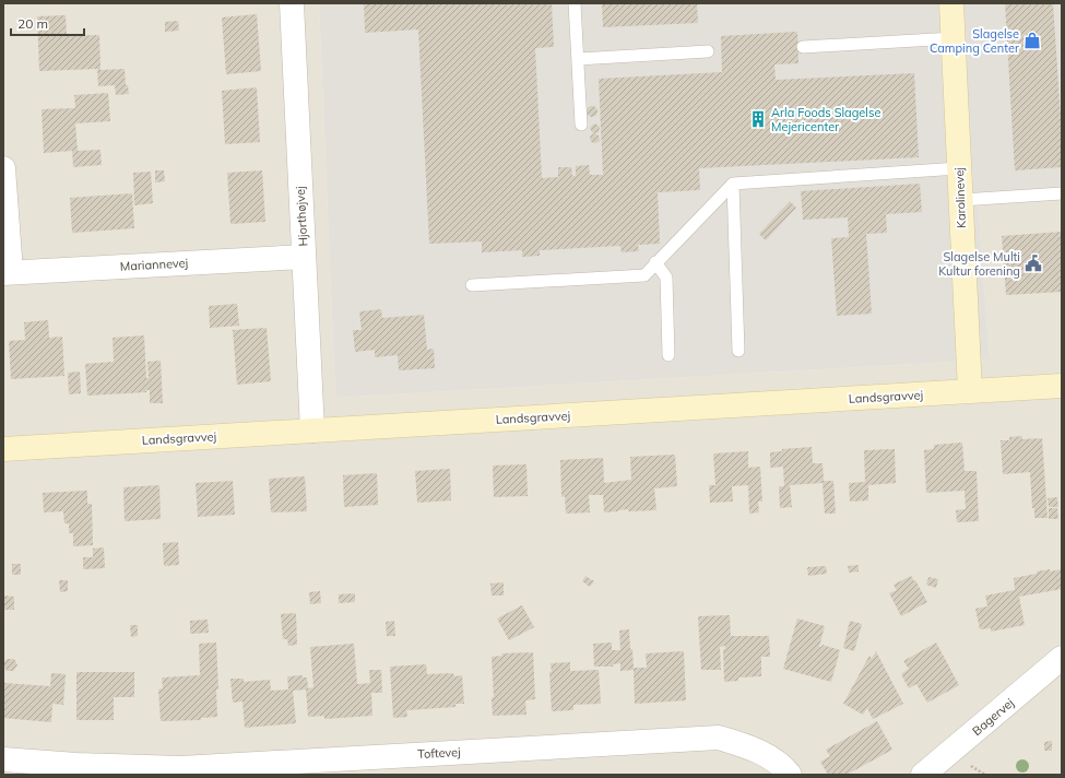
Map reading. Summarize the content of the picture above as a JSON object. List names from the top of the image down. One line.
{"streets":{"street":["Karolinevej","Hjorthøjvej","Mariannevej","Landsgravvej","Bagervej","Toftevej"]},"crossings":[["Karolinevej","Landsgravvej"],["Hjorthøjvej","Mariannevej"],["Hjorthøjvej","Landsgravvej"]],"places":{"shop":["Slagelse Camping Center"],"building":["Arla Foods Slagelse Mejericenter"],"public building":["Slagelse Multi Kultur forening"]},"scale_bar":"20 m"}
